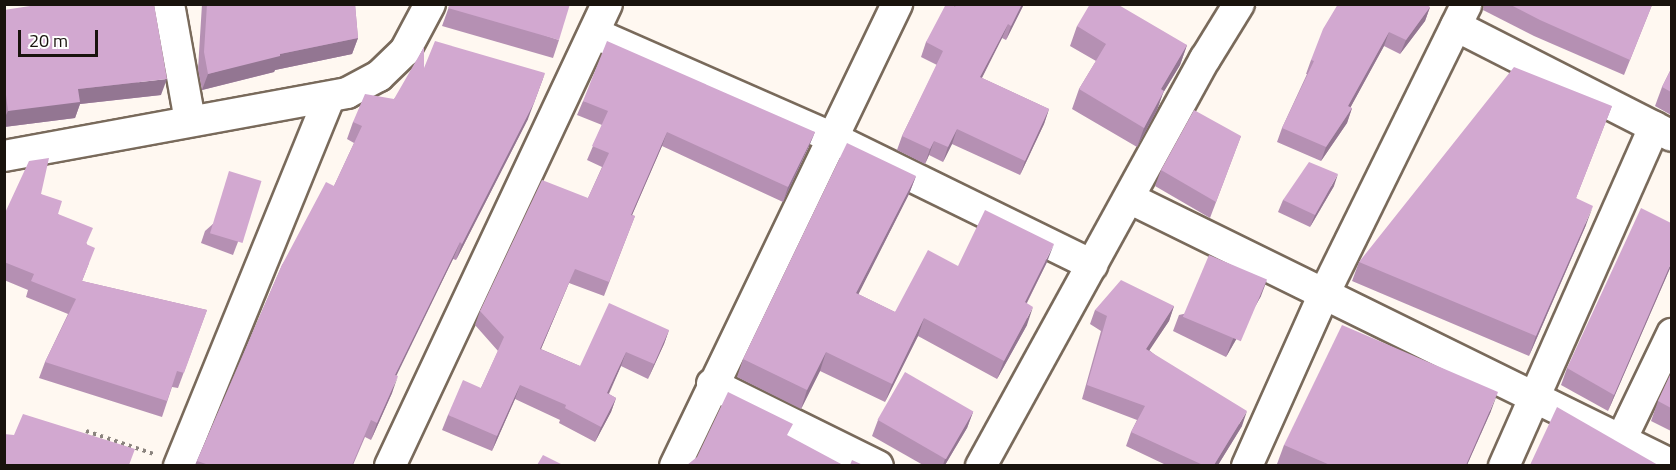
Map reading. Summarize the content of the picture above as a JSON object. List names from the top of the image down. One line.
{"scale_bar":"20 m"}
